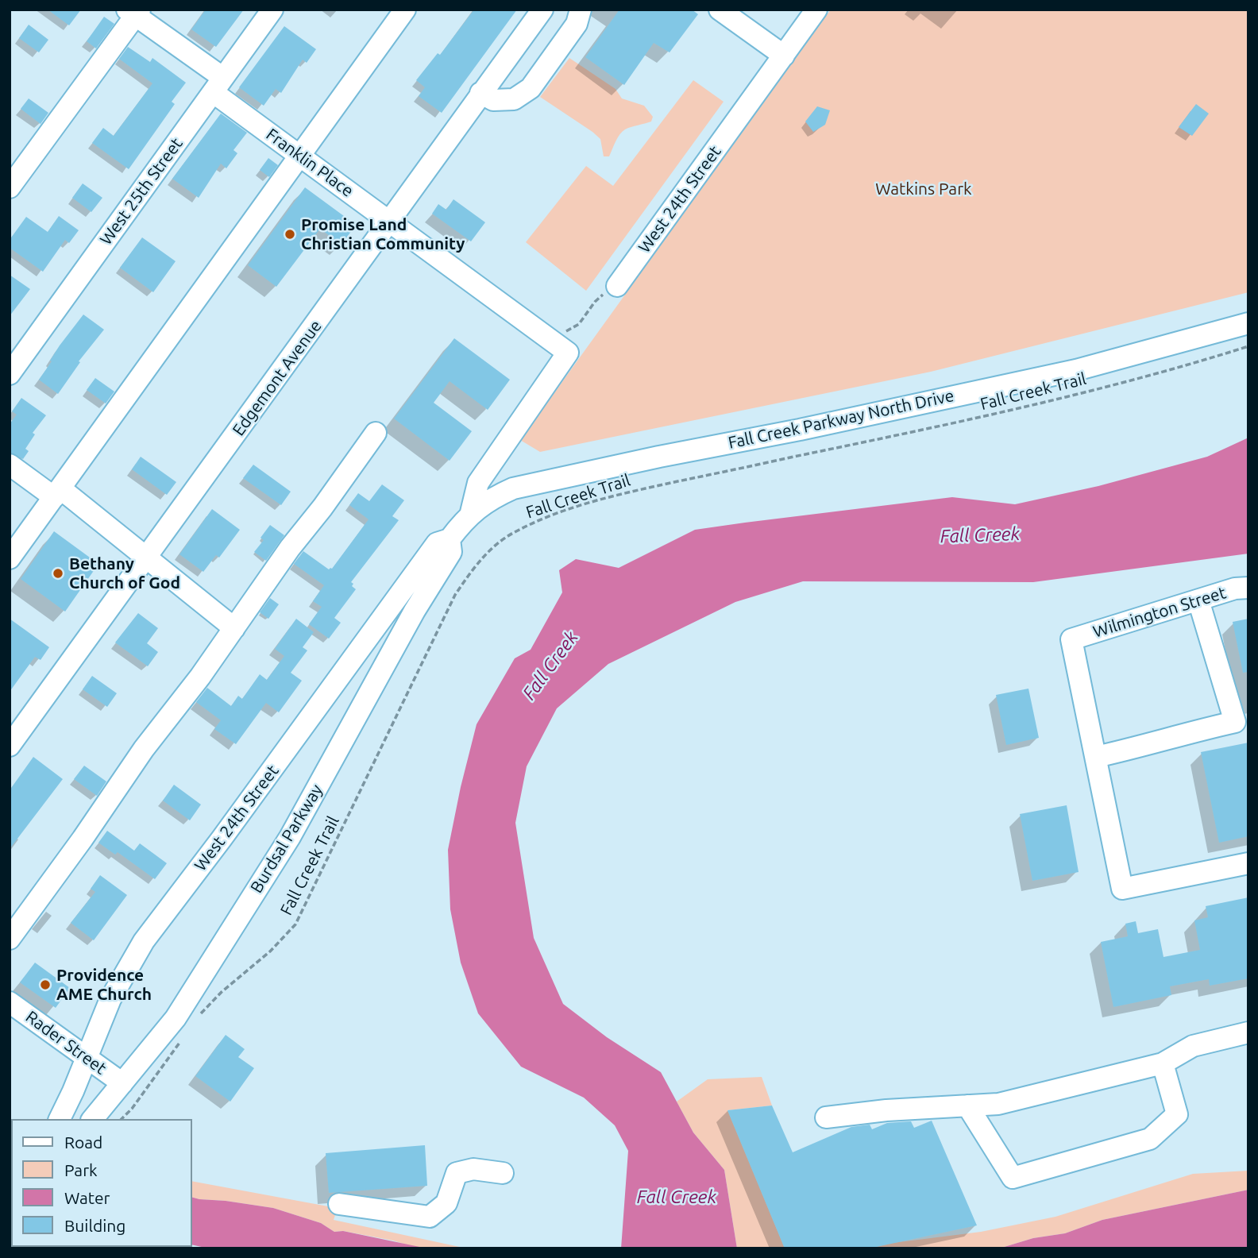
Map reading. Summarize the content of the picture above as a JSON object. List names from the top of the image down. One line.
{"streets":{"street":["Franklin Place","West 25th Street","West 24th Street","Edgemont Avenue","Fall Creek Parkway North Drive","Wilmington Street","Burdsal Parkway","Rader Street"],"path":["Fall Creek Trail"]},"crossings":[["Franklin Place","West 25th Street"],["Franklin Place","Edgemont Avenue"],["Franklin Place","Fall Creek Parkway North Drive"],["West 24th Street","Fall Creek Parkway North Drive"],["West 24th Street","Burdsal Parkway"],["West 24th Street","Rader Street"],["Fall Creek Parkway North Drive","Burdsal Parkway"],["Burdsal Parkway","Rader Street"]],"water":["Fall Creek"],"parks":["Watkins Park"],"places":["Promise Land Christian Community","Bethany Church of God","Providence AME Church"],"legend":["Road","Park","Water","Building"]}
